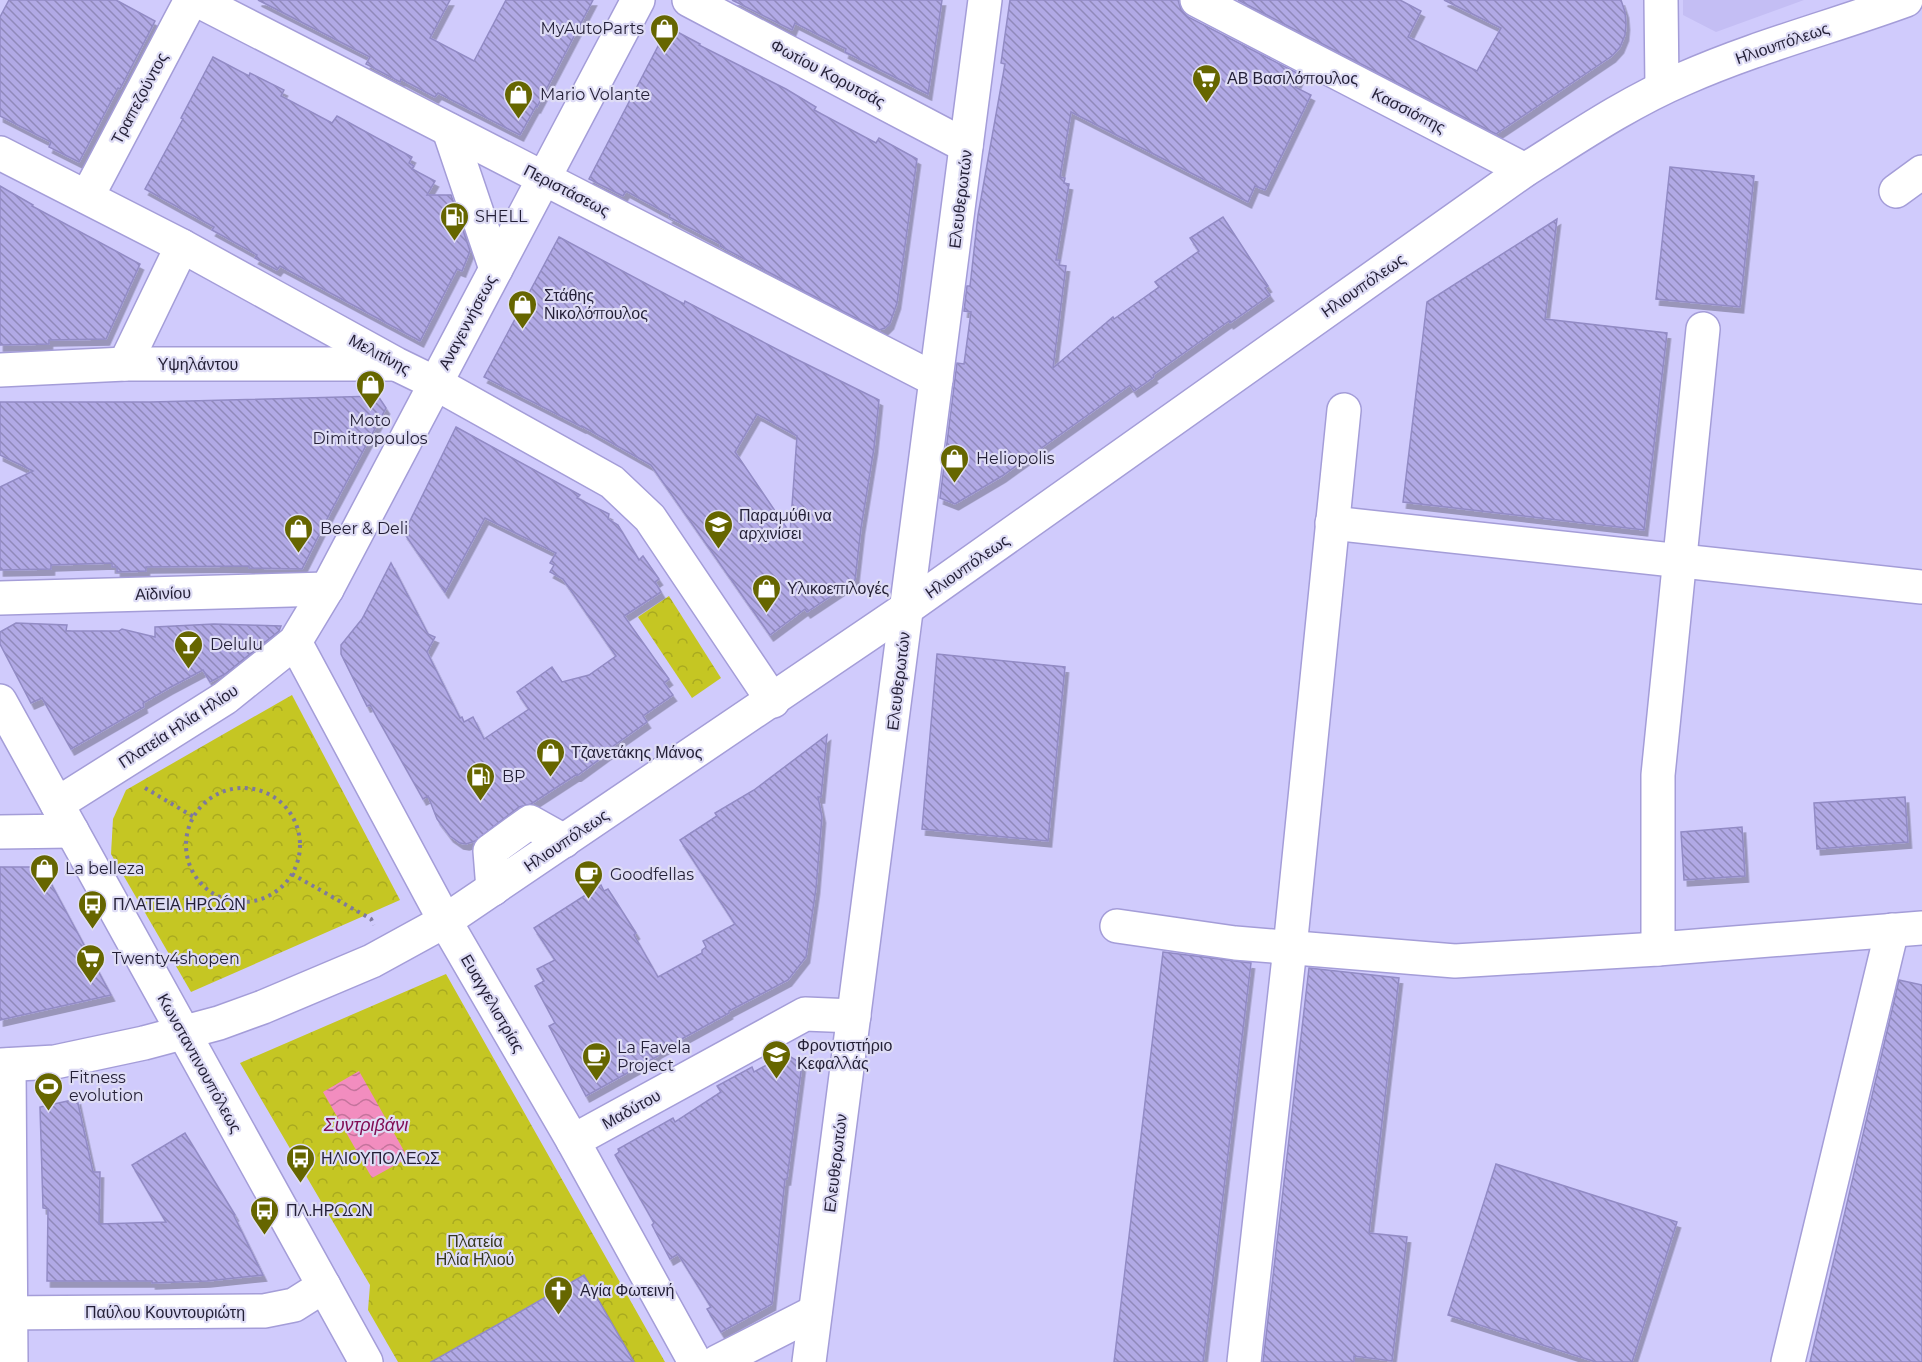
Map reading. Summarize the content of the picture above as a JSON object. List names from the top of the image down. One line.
{"streets":{"street":["Ηλιουπόλεως","Φωτίου Κορυτσάς","Τραπεζούντος","Κασσιόπης","Περιστάσεως","Ελευθερωτών","Αναγεννήσεως","Μελιτίνης","Υψηλάντου","Αϊδινίου","Πλατεία Ηλία Ηλίου","Ευαγγελιστρίας","Κωνσταντινουπόλεως","Μαδύτου","Παύλου Κουντουριώτη"]},"crossings":[["Ηλιουπόλεως","Κασσιόπης"],["Ηλιουπόλεως","Ελευθερωτών"],["Ηλιουπόλεως","Μελιτίνης"],["Ηλιουπόλεως","Ευαγγελιστρίας"],["Ηλιουπόλεως","Κωνσταντινουπόλεως"],["Φωτίου Κορυτσάς","Ελευθερωτών"],["Τραπεζούντος","Μελιτίνης"],["Περιστάσεως","Ελευθερωτών"],["Περιστάσεως","Αναγεννήσεως"],["Ελευθερωτών","Μαδύτου"],["Αναγεννήσεως","Μελιτίνης"],["Αναγεννήσεως","Αϊδινίου"],["Αναγεννήσεως","Πλατεία Ηλία Ηλίου"],["Αναγεννήσεως","Ευαγγελιστρίας"],["Μελιτίνης","Υψηλάντου"],["Πλατεία Ηλία Ηλίου","Ευαγγελιστρίας"],["Πλατεία Ηλία Ηλίου","Κωνσταντινουπόλεως"],["Ευαγγελιστρίας","Μαδύτου"],["Κωνσταντινουπόλεως","Παύλου Κουντουριώτη"]],"water":["Συντριβάνι"],"parks":["Πλατεία Ηλία Ηλιού"],"places":{"shop":["MyAutoParts","Mario Volante","Στάθης Νικολόπουλος","Moto Dimitropoulos","Heliopolis","Beer & Deli","Υλικοεπιλογές","Τζανετάκης Μάνος","La belleza"],"supermarket":["ΑΒ Βασιλόπουλος","Twenty4shopen"],"fuel station":["SHELL","BP"],"school or university":["Παραμύθι να αρχινίσει","Φροντιστήριο Κεφαλλάς"],"bar":["Delulu"],"cafe":["Goodfellas","La Favela Project"],"bus stop":["ΠΛΑΤΕΙΑ ΗΡΏΩΝ","ΗΛΙΟΥΠΟΛΕΩΣ","ΠΛ.ΗΡΩΩΝ"],"sports":["Fitness evolution"],"church":["Αγία Φωτεινή"]}}
